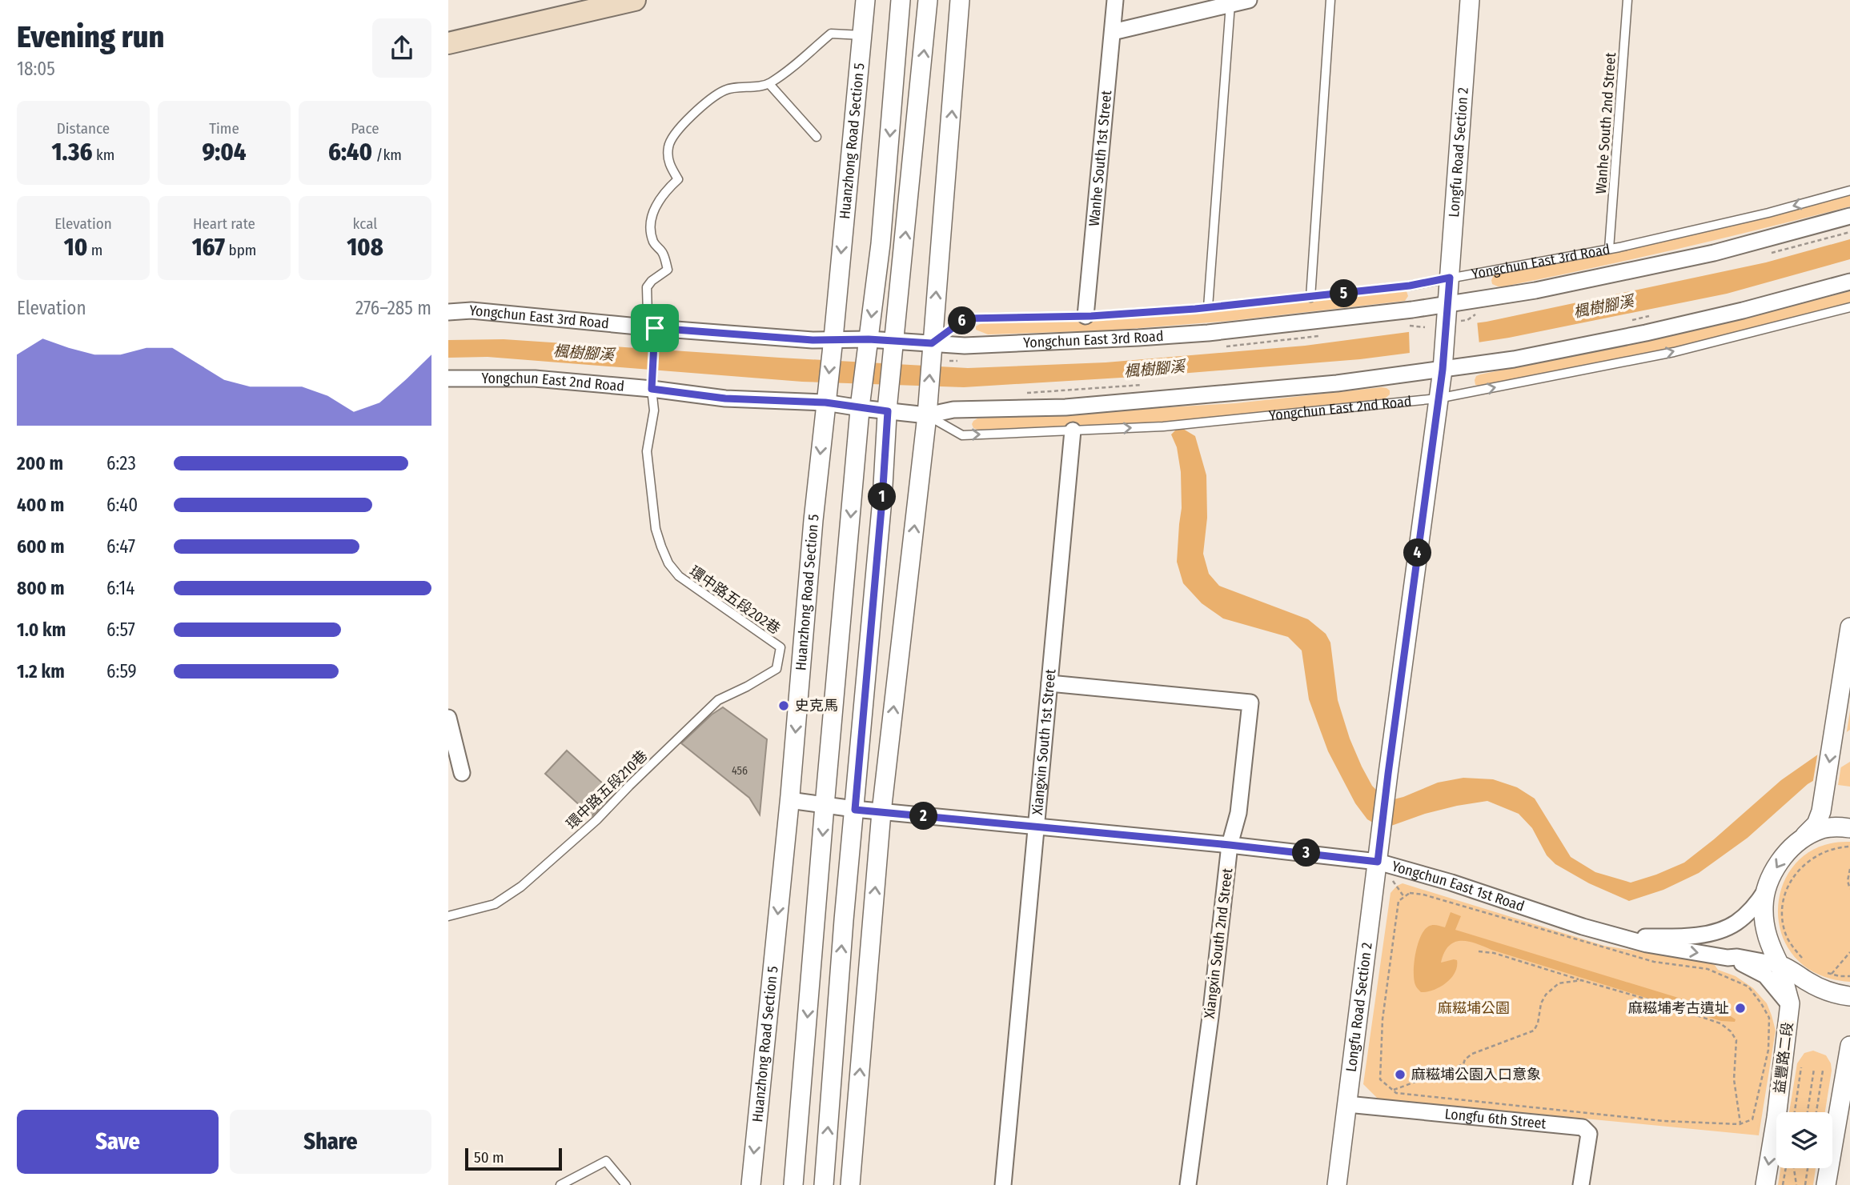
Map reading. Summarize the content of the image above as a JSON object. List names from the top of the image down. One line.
{"streets":{"street":["Huanzhong Road Section 5","Longfu Road Section 2","Wanhe South 1st Street","Yongchun East 3rd Road","Yongchun East 2nd Road","Xiangxin South 1st Street","Yongchun East 1st Road","Xiangxin South 2nd Street","益豐路二段","Longfu 6th Street"],"lane":["Wanhe South 2nd Street","環中路五段202巷","環中路五段210巷"]},"crossings":[["Wanhe South 2nd Street","Yongchun East 3rd Road"],["Huanzhong Road Section 5","Yongchun East 3rd Road"],["Huanzhong Road Section 5","Yongchun East 2nd Road"],["Huanzhong Road Section 5","Yongchun East 1st Road"],["Longfu Road Section 2","Yongchun East 3rd Road"],["Longfu Road Section 2","Yongchun East 2nd Road"],["Longfu Road Section 2","Yongchun East 1st Road"],["Longfu Road Section 2","Longfu 6th Street"],["Wanhe South 1st Street","Yongchun East 3rd Road"],["Yongchun East 2nd Road","環中路五段202巷"],["Yongchun East 2nd Road","Xiangxin South 1st Street"],["環中路五段202巷","環中路五段210巷"],["Xiangxin South 1st Street","Yongchun East 1st Road"],["Xiangxin South 1st Street","Xiangxin South 2nd Street"],["Yongchun East 1st Road","Xiangxin South 2nd Street"],["Yongchun East 1st Road","益豐路二段"]],"water":["楓樹腳溪"],"parks":["麻糍埔公園"],"places":["史克馬","麻糍埔考古遺址","麻糍埔公園入口意象"],"house_numbers":["456"],"scale_bar":"50 m","page":{"heading":["Evening run","18:05"],"stats":[["Distance","1.36 km"],["Time","9:04"],["Pace","6:40 /km"],["Elevation","10 m"],["Heart rate","167 bpm"],["kcal","108"]],"pins":["5","6","1","4","2","3"],"chart":["Elevation","276–285 m"],"list":[{"name":"200 m","note":"6:23"},{"name":"400 m","note":"6:40"},{"name":"600 m","note":"6:47"},{"name":"800 m","note":"6:14"},{"name":"1.0 km","note":"6:57"},{"name":"1.2 km","note":"6:59"}],"buttons":["Save","Share"],"scale":"50 m"}}
